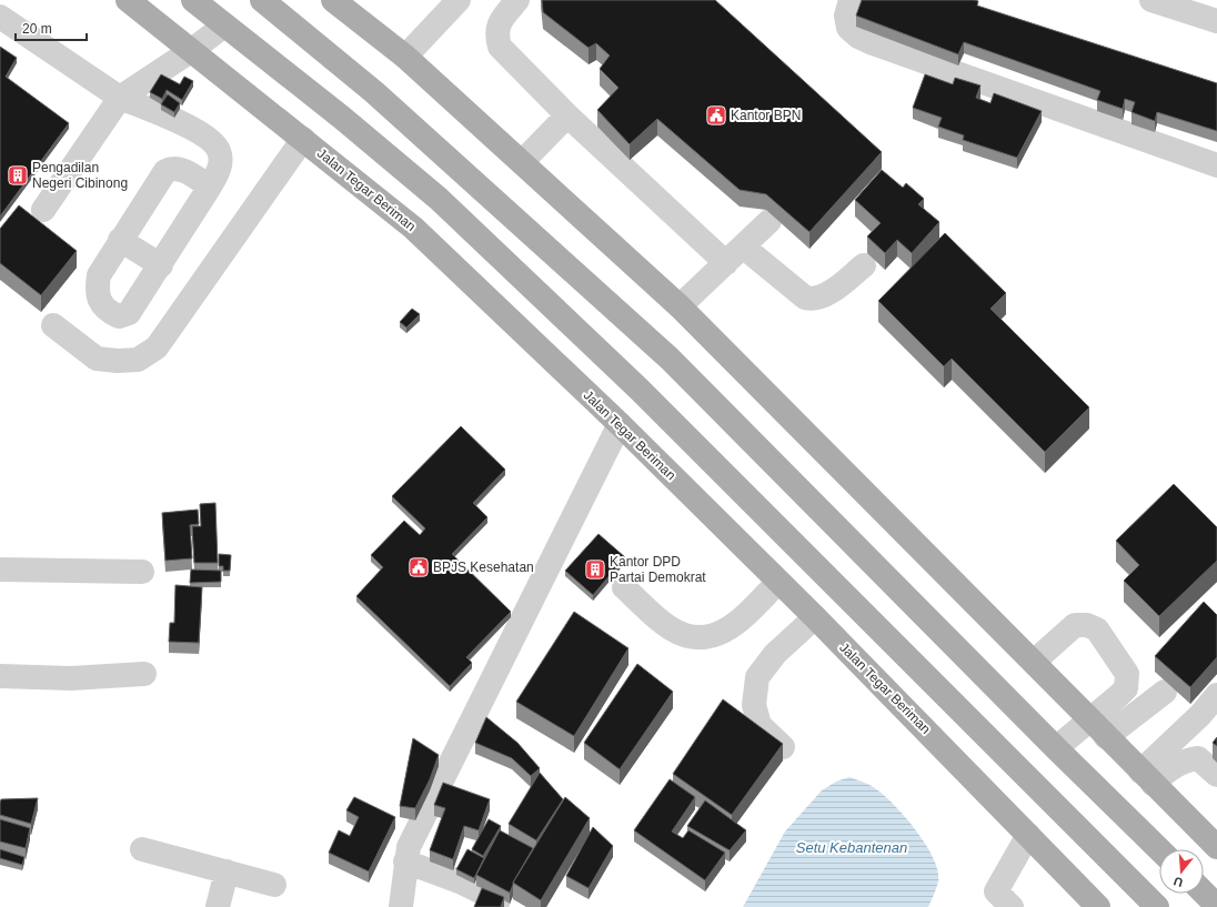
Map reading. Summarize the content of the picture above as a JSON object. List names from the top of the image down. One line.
{"streets":{"main road":["Jalan Tegar Beriman"]},"water":["Setu Kebantenan"],"places":{"public building":["Kantor BPN","BPJS Kesehatan"],"building":["Pengadilan Negeri Cibinong","Kantor DPD Partai Demokrat"]},"scale_bar":"20 m","north":"bottom"}
